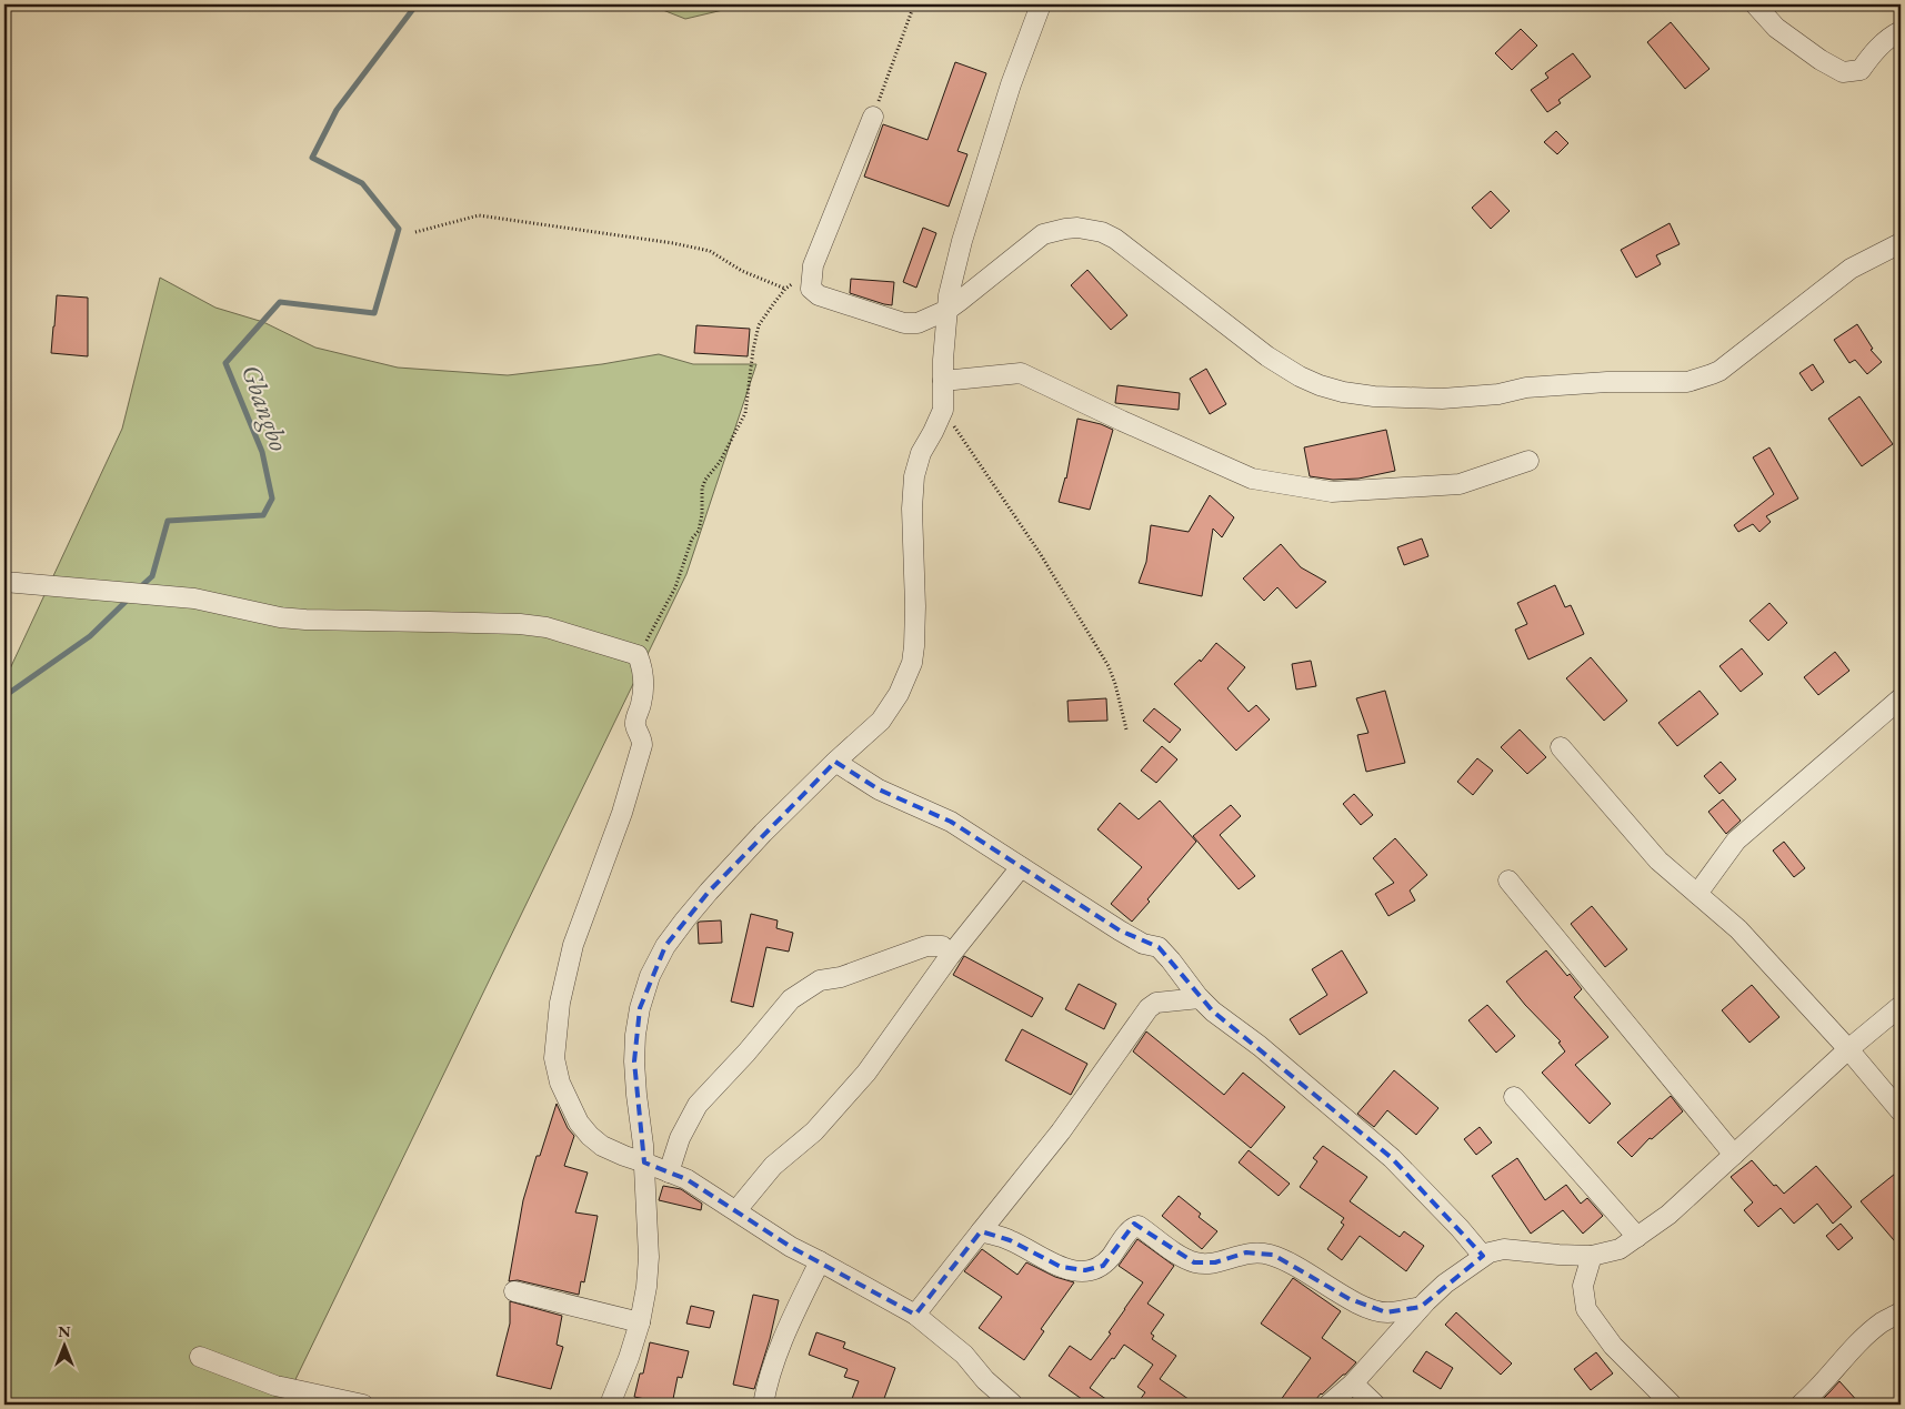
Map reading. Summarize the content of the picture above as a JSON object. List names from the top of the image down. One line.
{"water":["Gbangbo"],"north":"top"}
